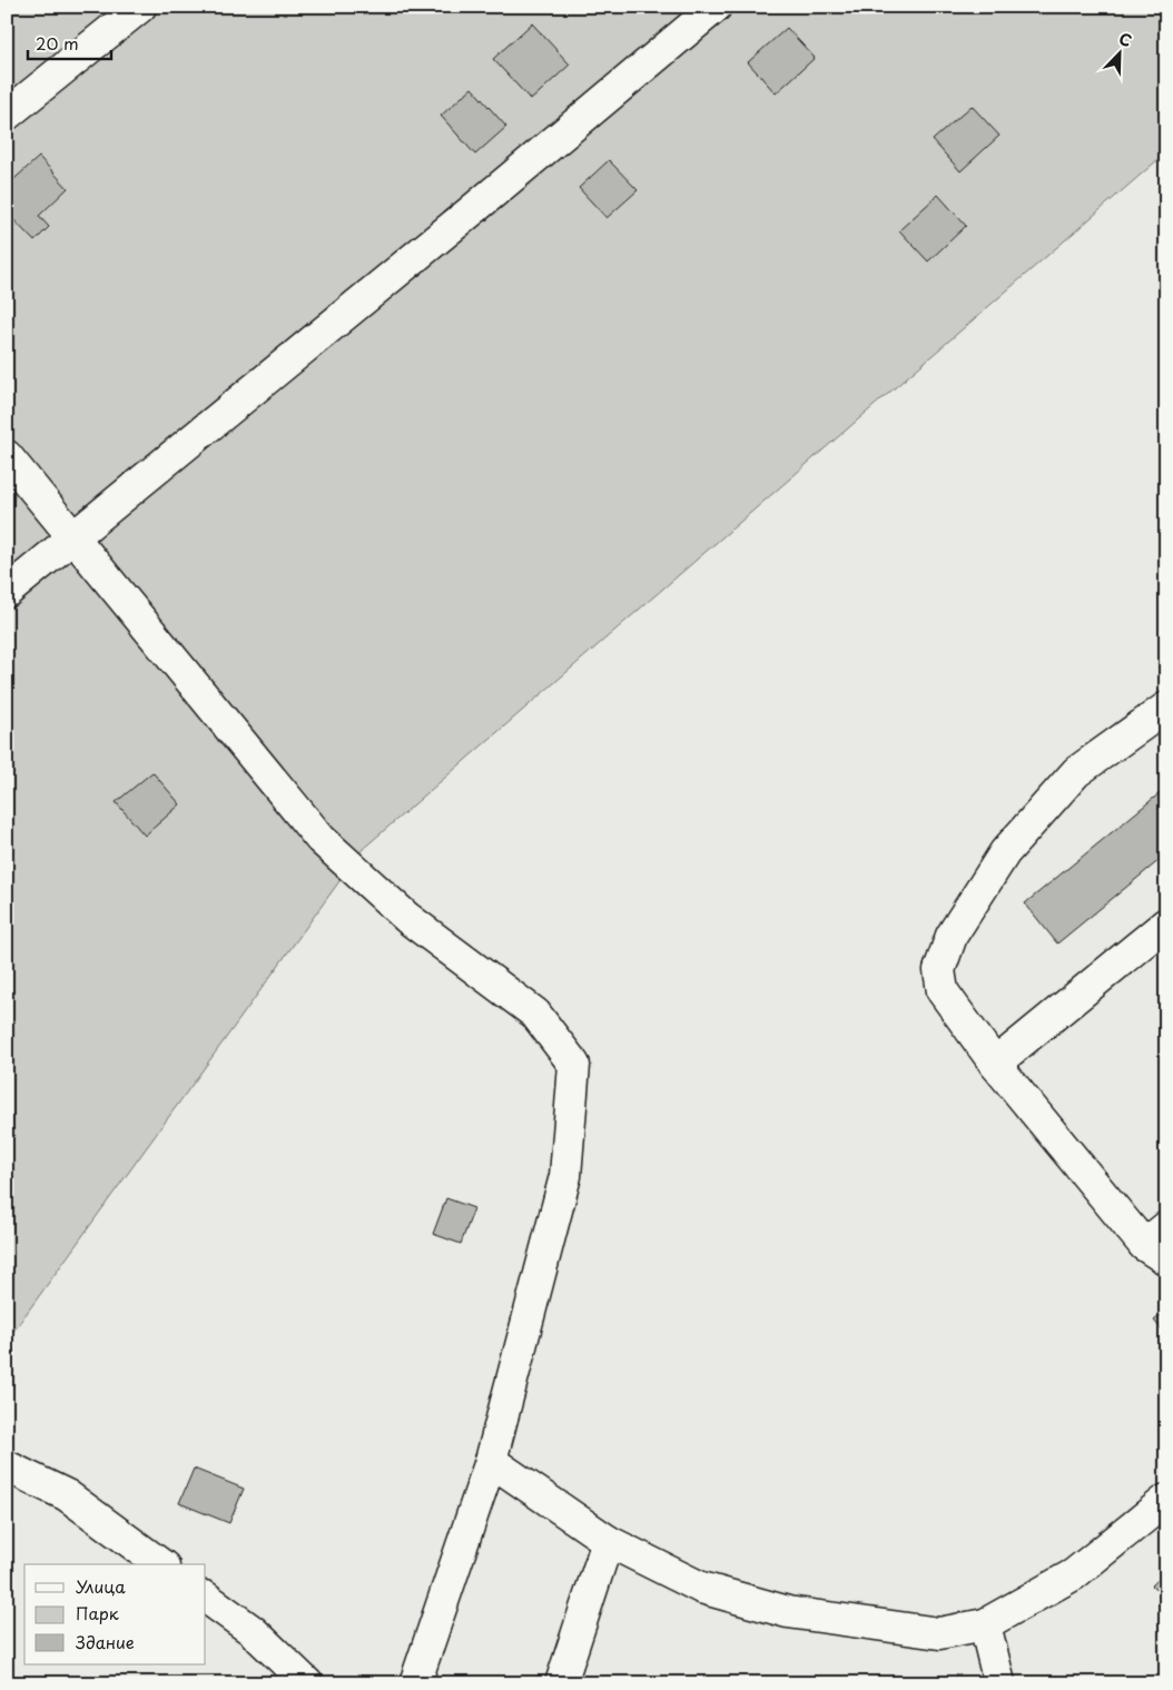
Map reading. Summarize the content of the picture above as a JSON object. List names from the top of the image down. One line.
{"legend":["Улица","Парк","Здание"],"scale_bar":"20 m","north":"top right"}
